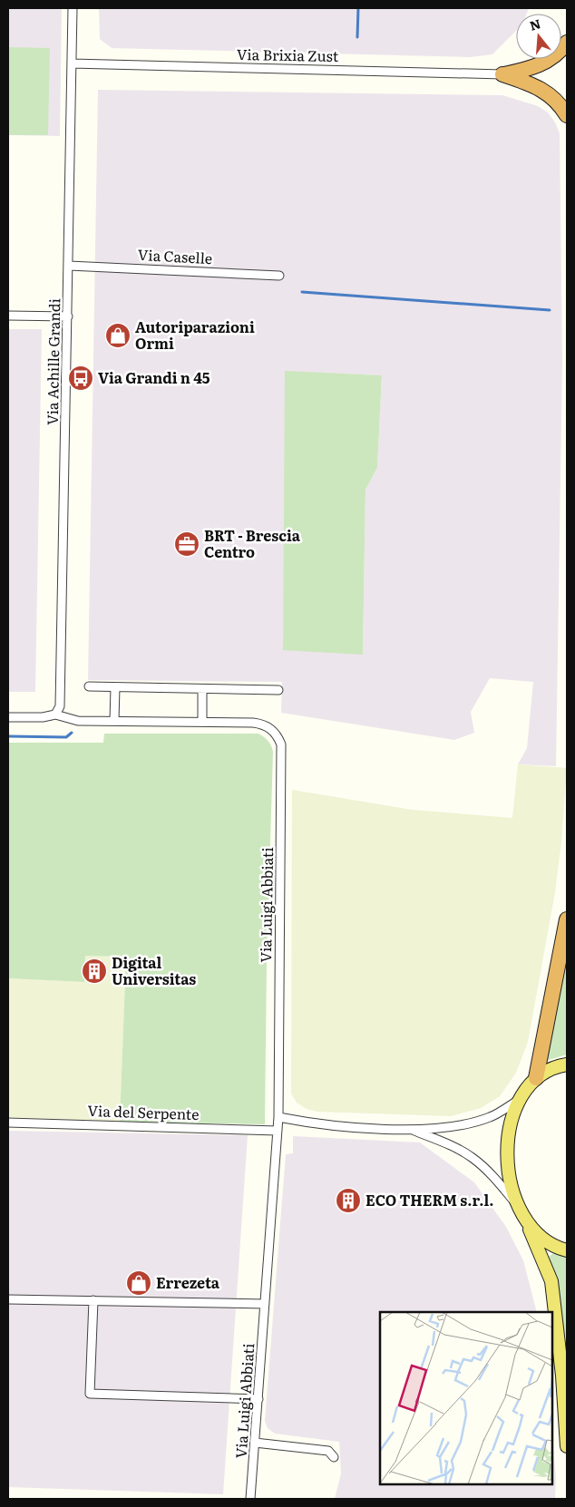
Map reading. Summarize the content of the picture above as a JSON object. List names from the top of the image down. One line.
{"streets":{"street":["Via Brixia Zust","Via Caselle","Via Achille Grandi","Via Luigi Abbiati","Via del Serpente"]},"crossings":[["Via Brixia Zust","Via Achille Grandi"],["Via Caselle","Via Achille Grandi"],["Via Achille Grandi","Via Luigi Abbiati"],["Via Luigi Abbiati","Via del Serpente"]],"places":{"shop":["Autoriparazioni Ormi","Errezeta"],"bus stop":["Via Grandi n 45"],"office":["BRT - Brescia Centro"],"building":["Digital Universitas","ECO THERM s.r.l."]},"north":"top"}
